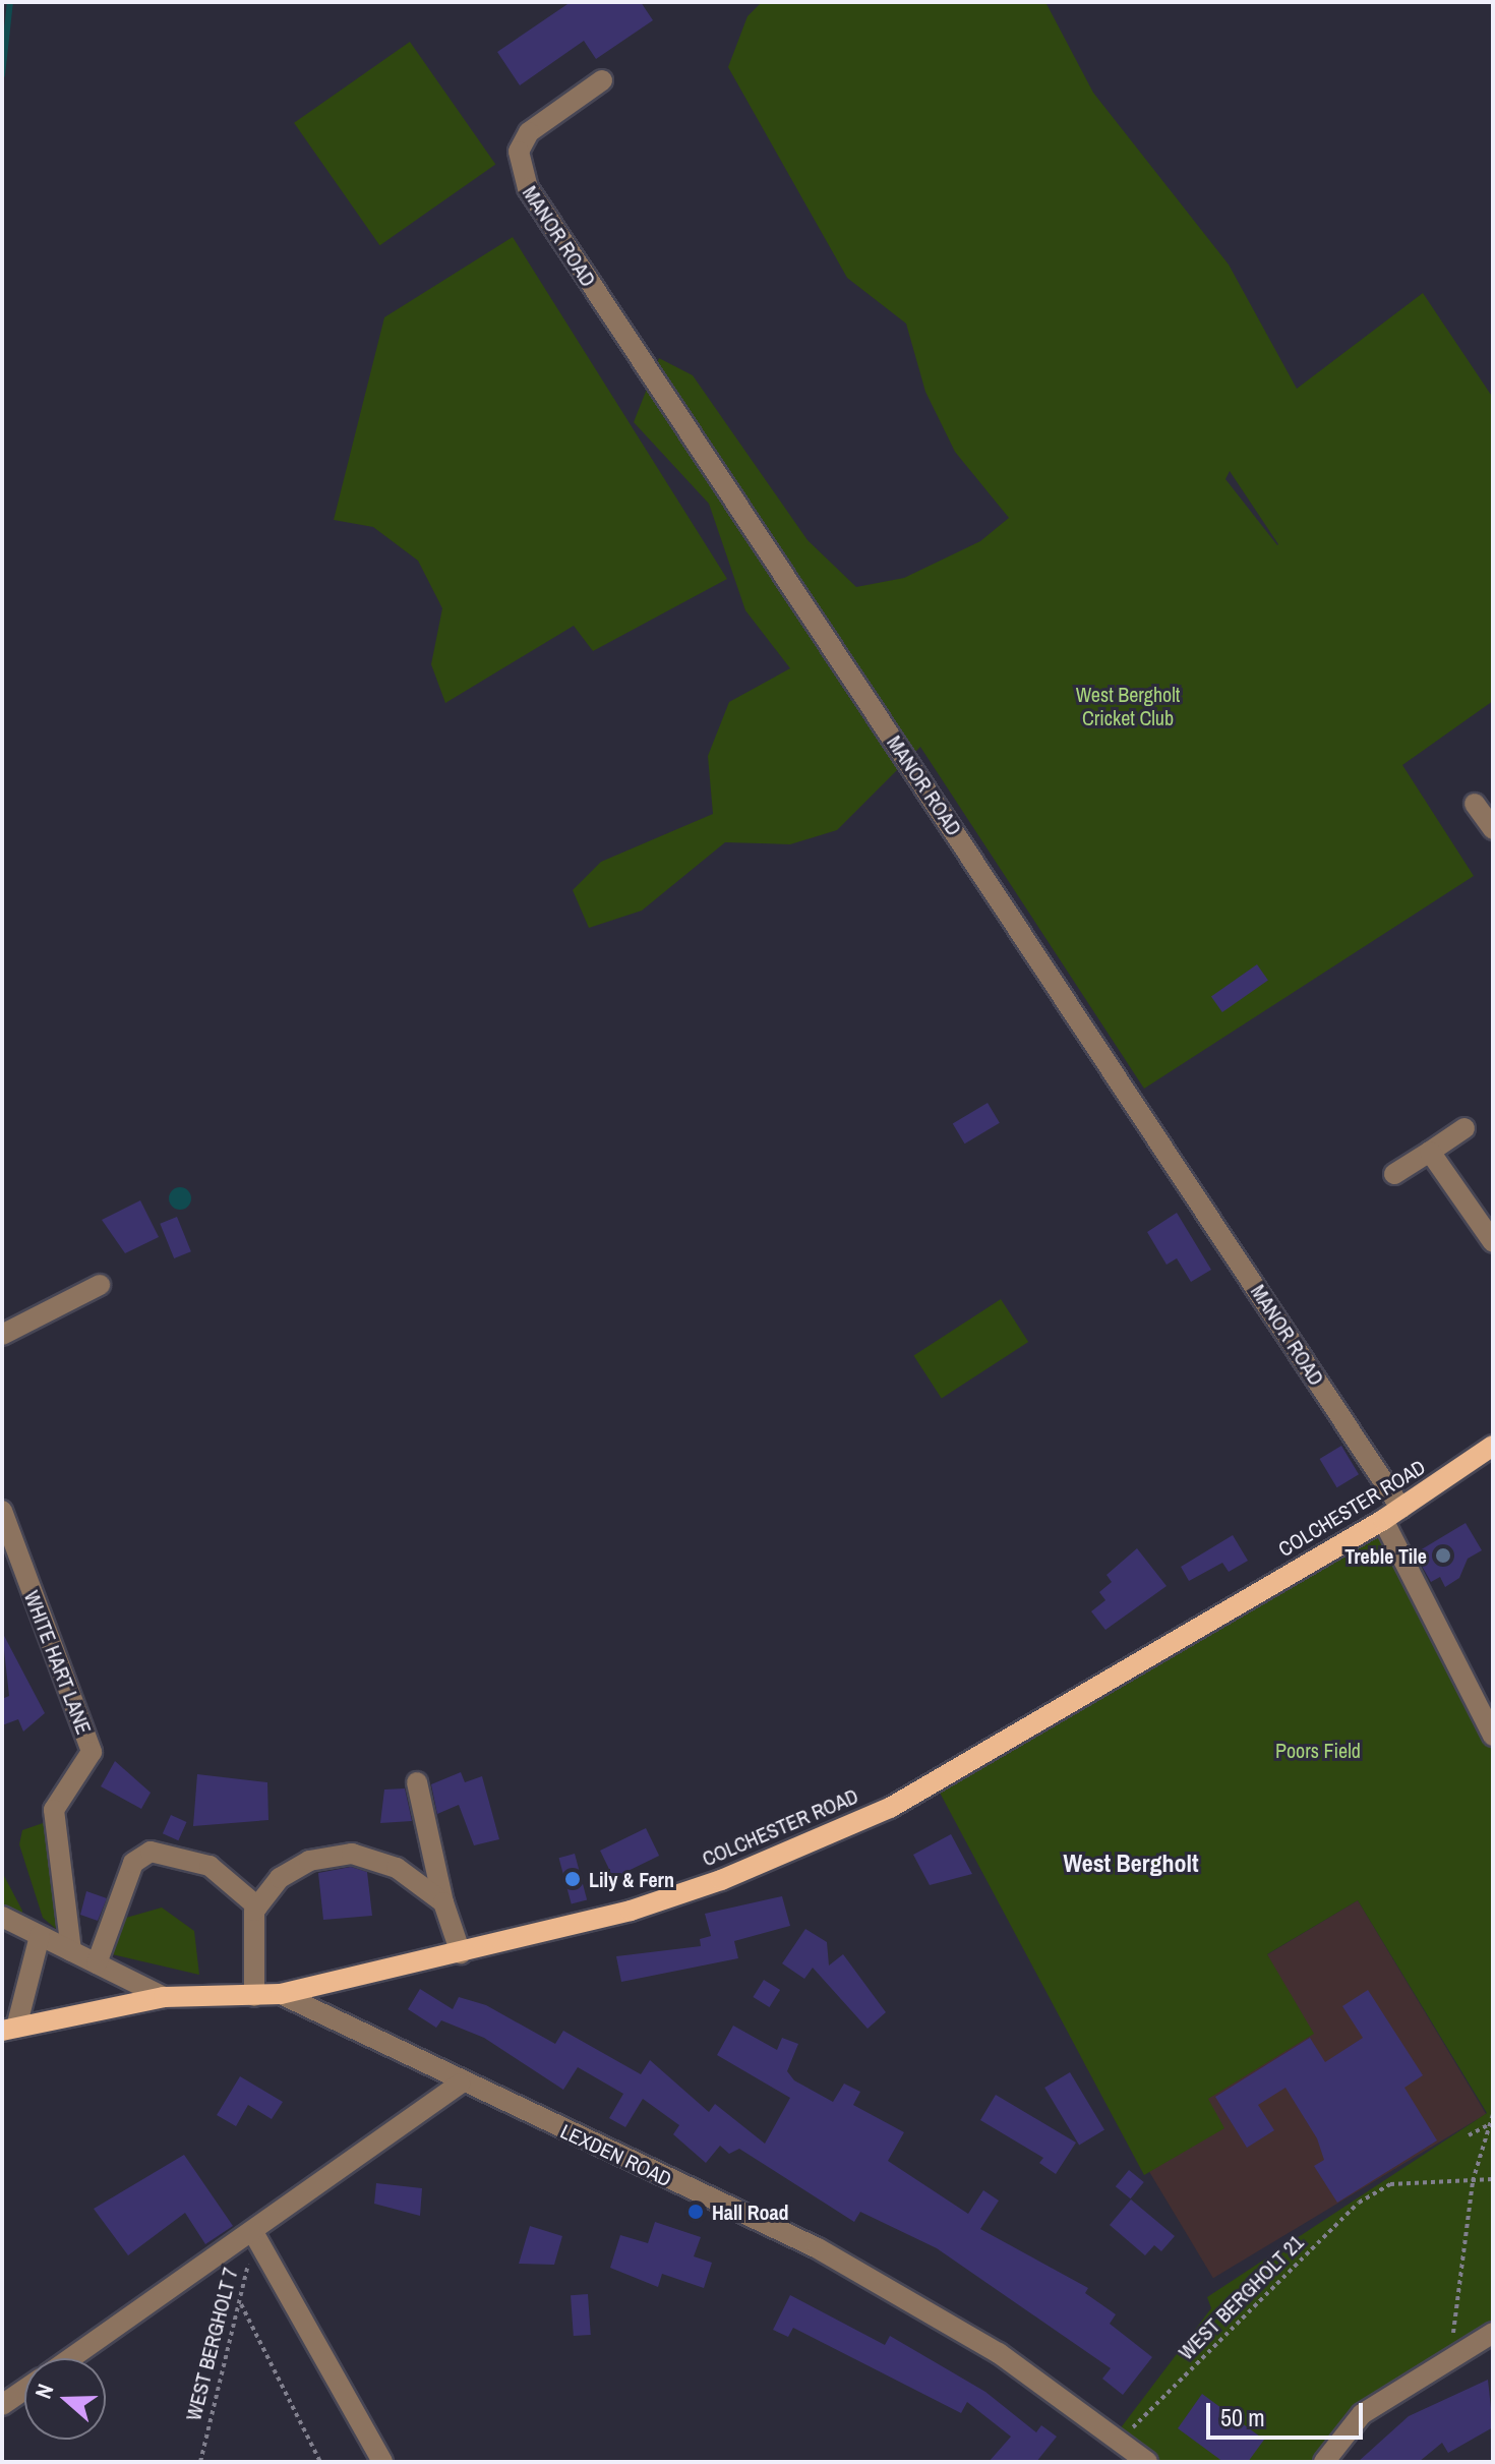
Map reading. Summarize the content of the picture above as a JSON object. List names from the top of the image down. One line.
{"streets":{"main road":["COLCHESTER ROAD"],"street":["MANOR ROAD","WHITE HART LANE","LEXDEN ROAD"],"path":["WEST BERGHOLT 21","WEST BERGHOLT 7"]},"crossings":[["MANOR ROAD","COLCHESTER ROAD"],["COLCHESTER ROAD","LEXDEN ROAD"],["LEXDEN ROAD","WEST BERGHOLT 21"]],"districts":["West Bergholt"],"parks":["West Bergholt Cricket Club","Poors Field"],"places":["Treble Tile","Lily & Fern","Hall Road"],"scale_bar":"50 m","north":"left"}
